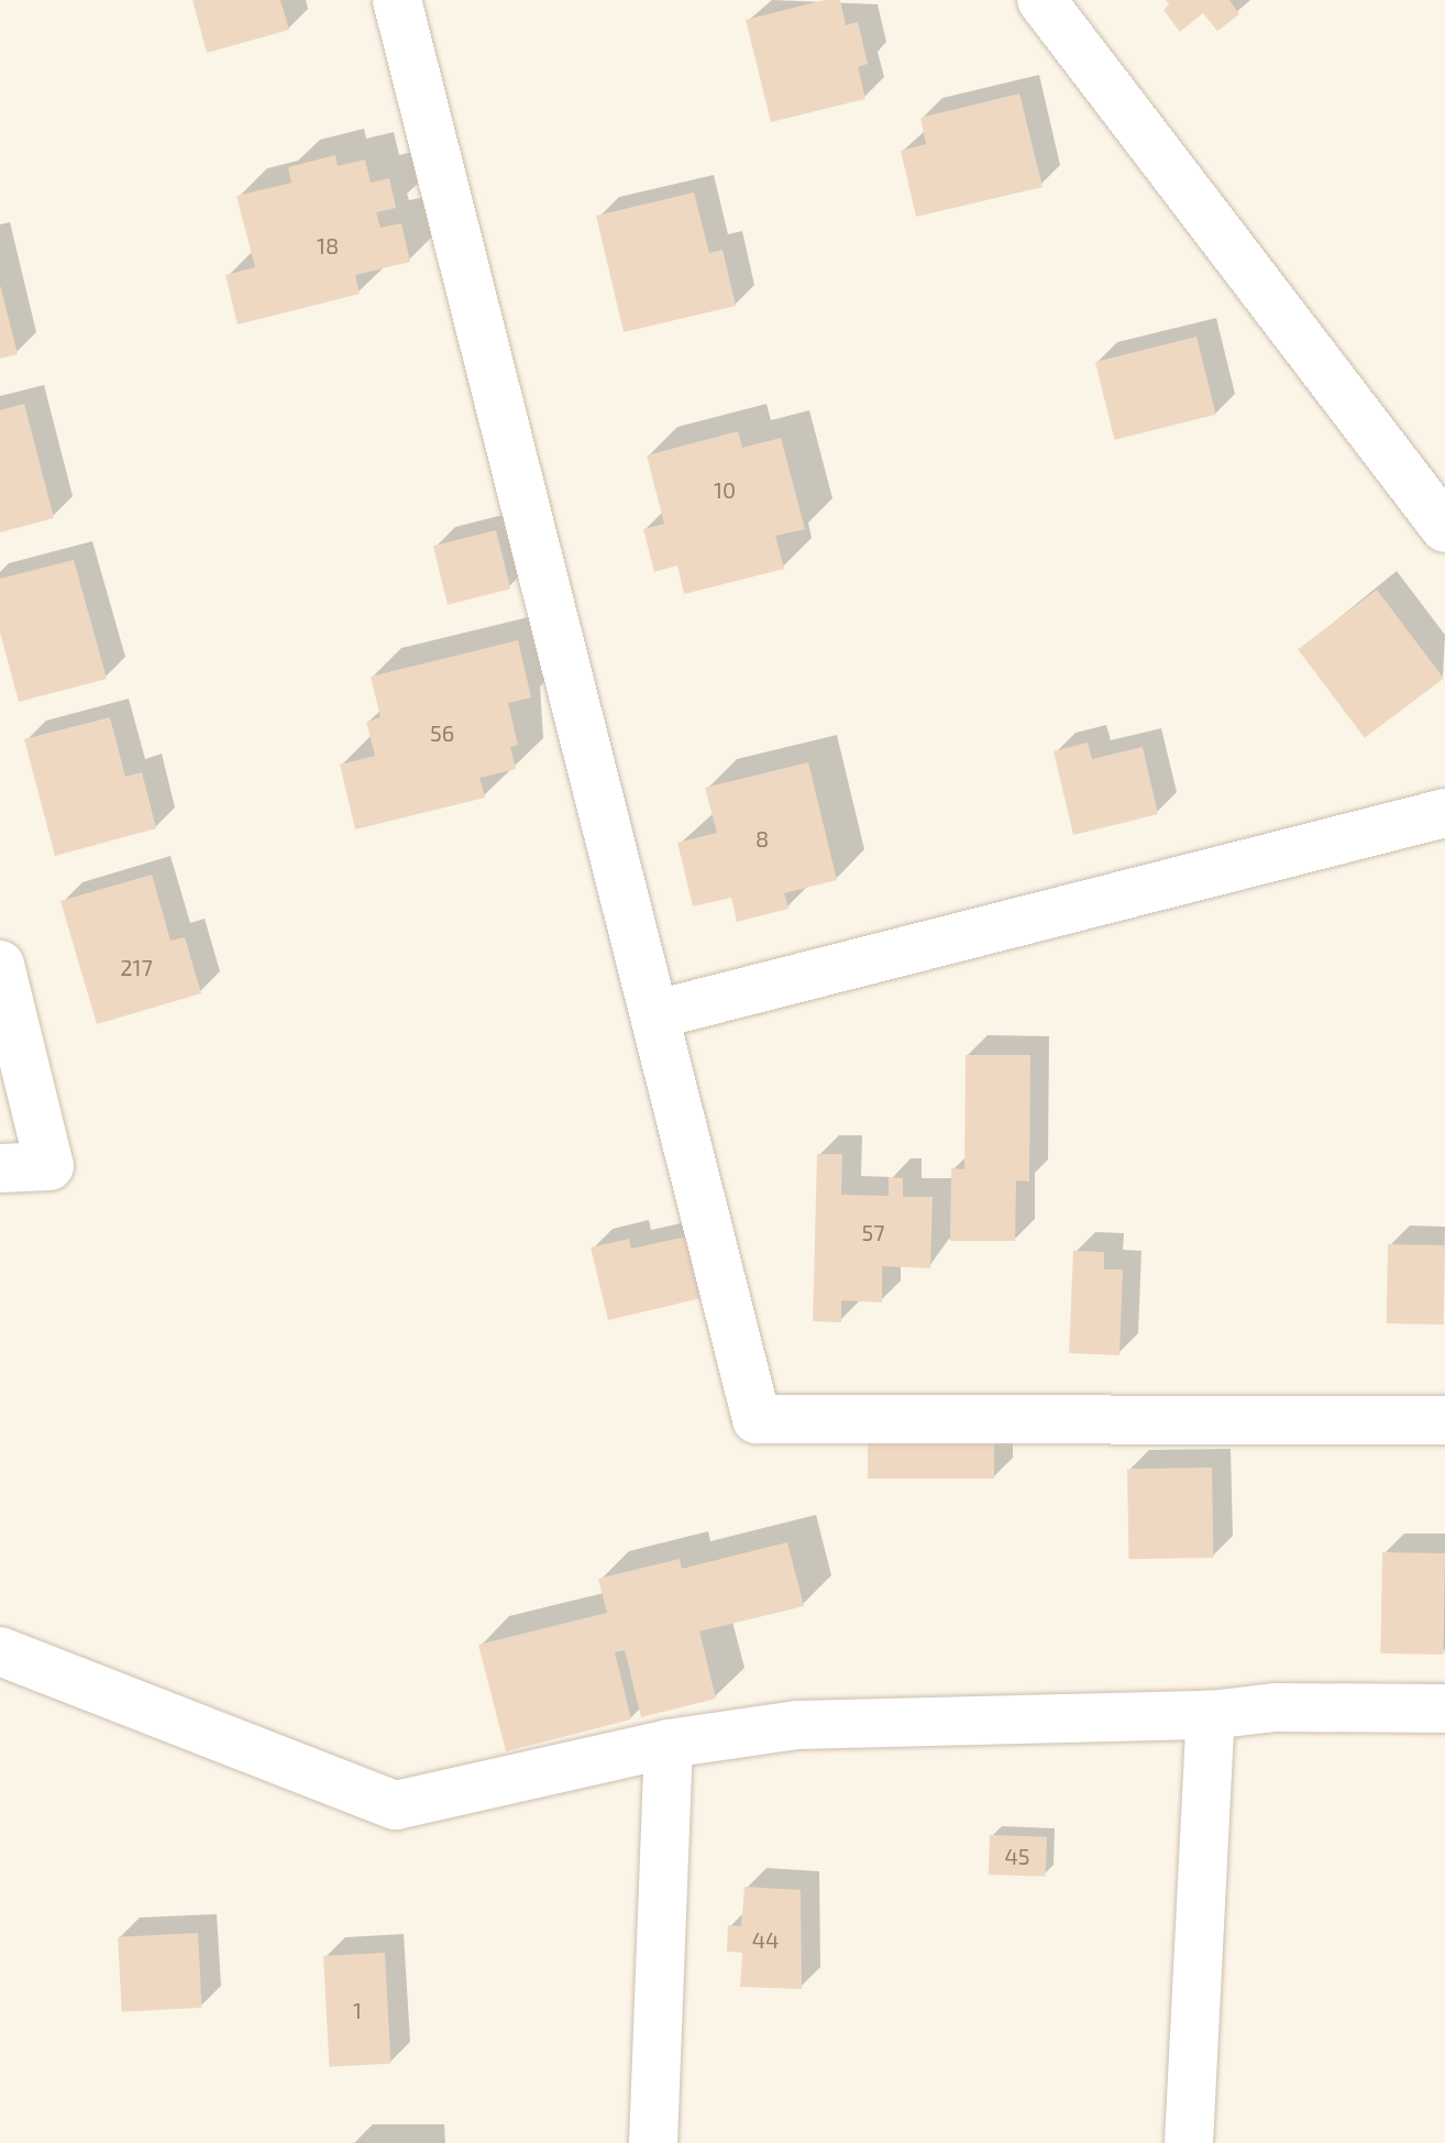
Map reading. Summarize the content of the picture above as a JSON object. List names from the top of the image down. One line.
{"house_numbers":["18","10","56","8","217","57","45","44","1"]}
